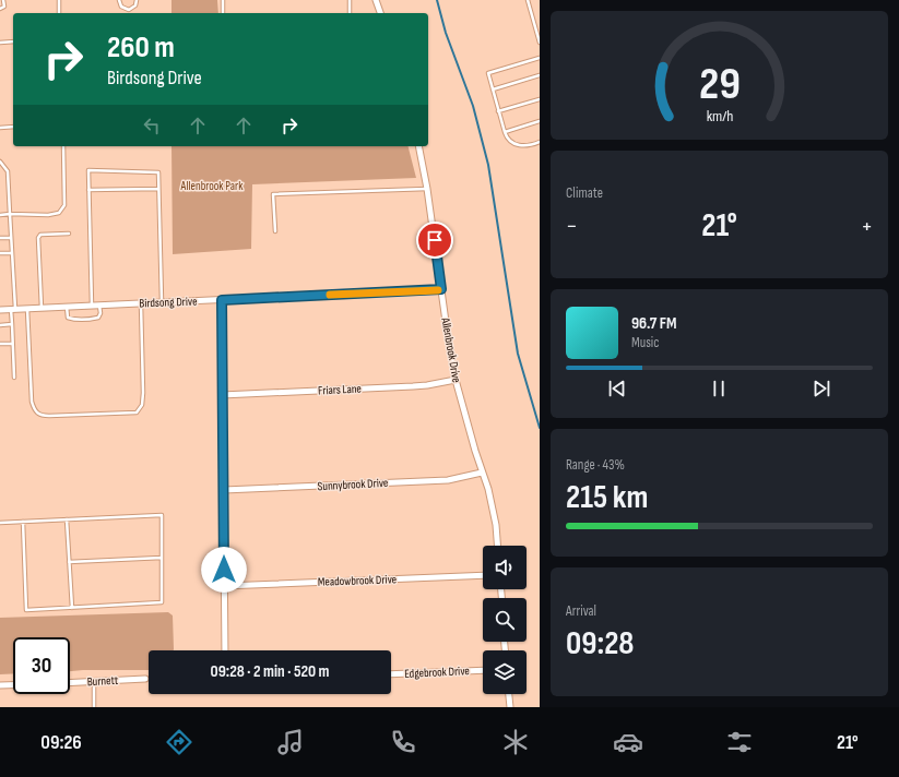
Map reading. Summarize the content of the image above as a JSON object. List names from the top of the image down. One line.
{"streets":{"street":["Birdsong Drive","Allenbrook Drive","Friars Lane","Sunnybrook Drive","Meadowbrook Drive","Edgebrook Drive","Burnett"]},"crossings":[["Birdsong Drive","Allenbrook Drive"],["Allenbrook Drive","Friars Lane"],["Allenbrook Drive","Sunnybrook Drive"]],"parks":["Allenbrook Park"],"page":{"turn":["260 m","Birdsong Drive"],"tile":["Climate",["Range · 43%","215 km"],["Arrival","09:28"]],"heat":["−","21°","+"],"song":["96.7 FM","Music"],"limit":"30","trip":"09:28 · 2 min · 520 m","tabs":["09:26","21°"],"gauge":["29","km/h"]}}
